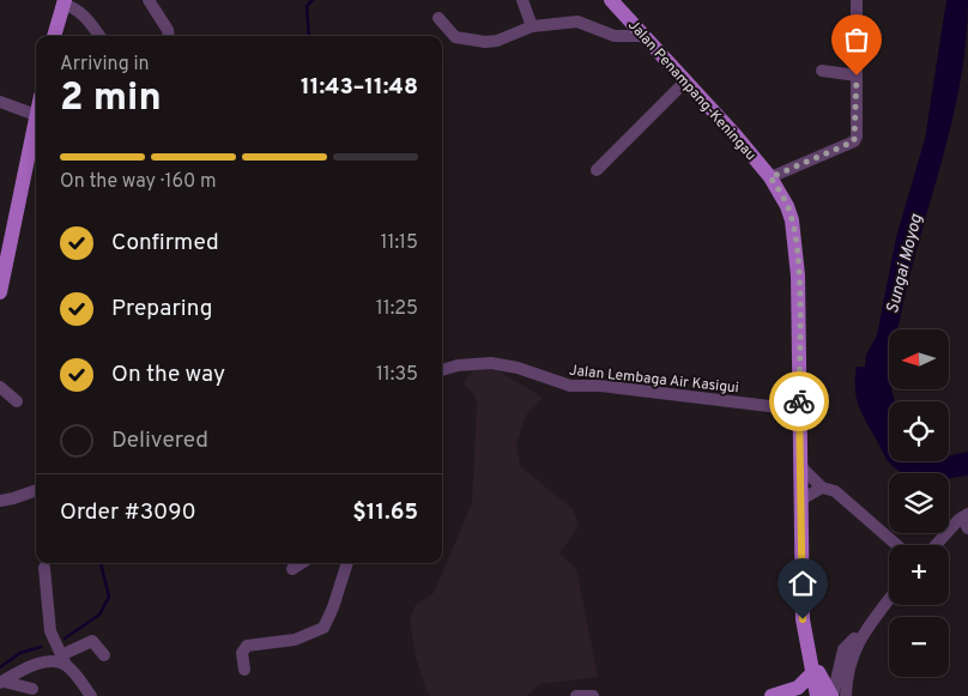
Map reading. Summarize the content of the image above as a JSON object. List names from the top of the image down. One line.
{"streets":{"main road":["Jalan Penampang-Keningau"],"street":["Jalan Lembaga Air Kasigui"]},"crossings":[["Jalan Penampang-Keningau","Jalan Lembaga Air Kasigui"]],"water":["Sungai Moyog"],"north":"left","page":{"heading":["2 min","Arriving in","11:43–11:48"],"panel":["Order #3090","$11.65"],"bar":"On the way · 160 m","list":[["Confirmed","11:15"],["Preparing","11:25"],["On the way","11:35"],"Delivered"],"map_buttons":["+","−"]}}
